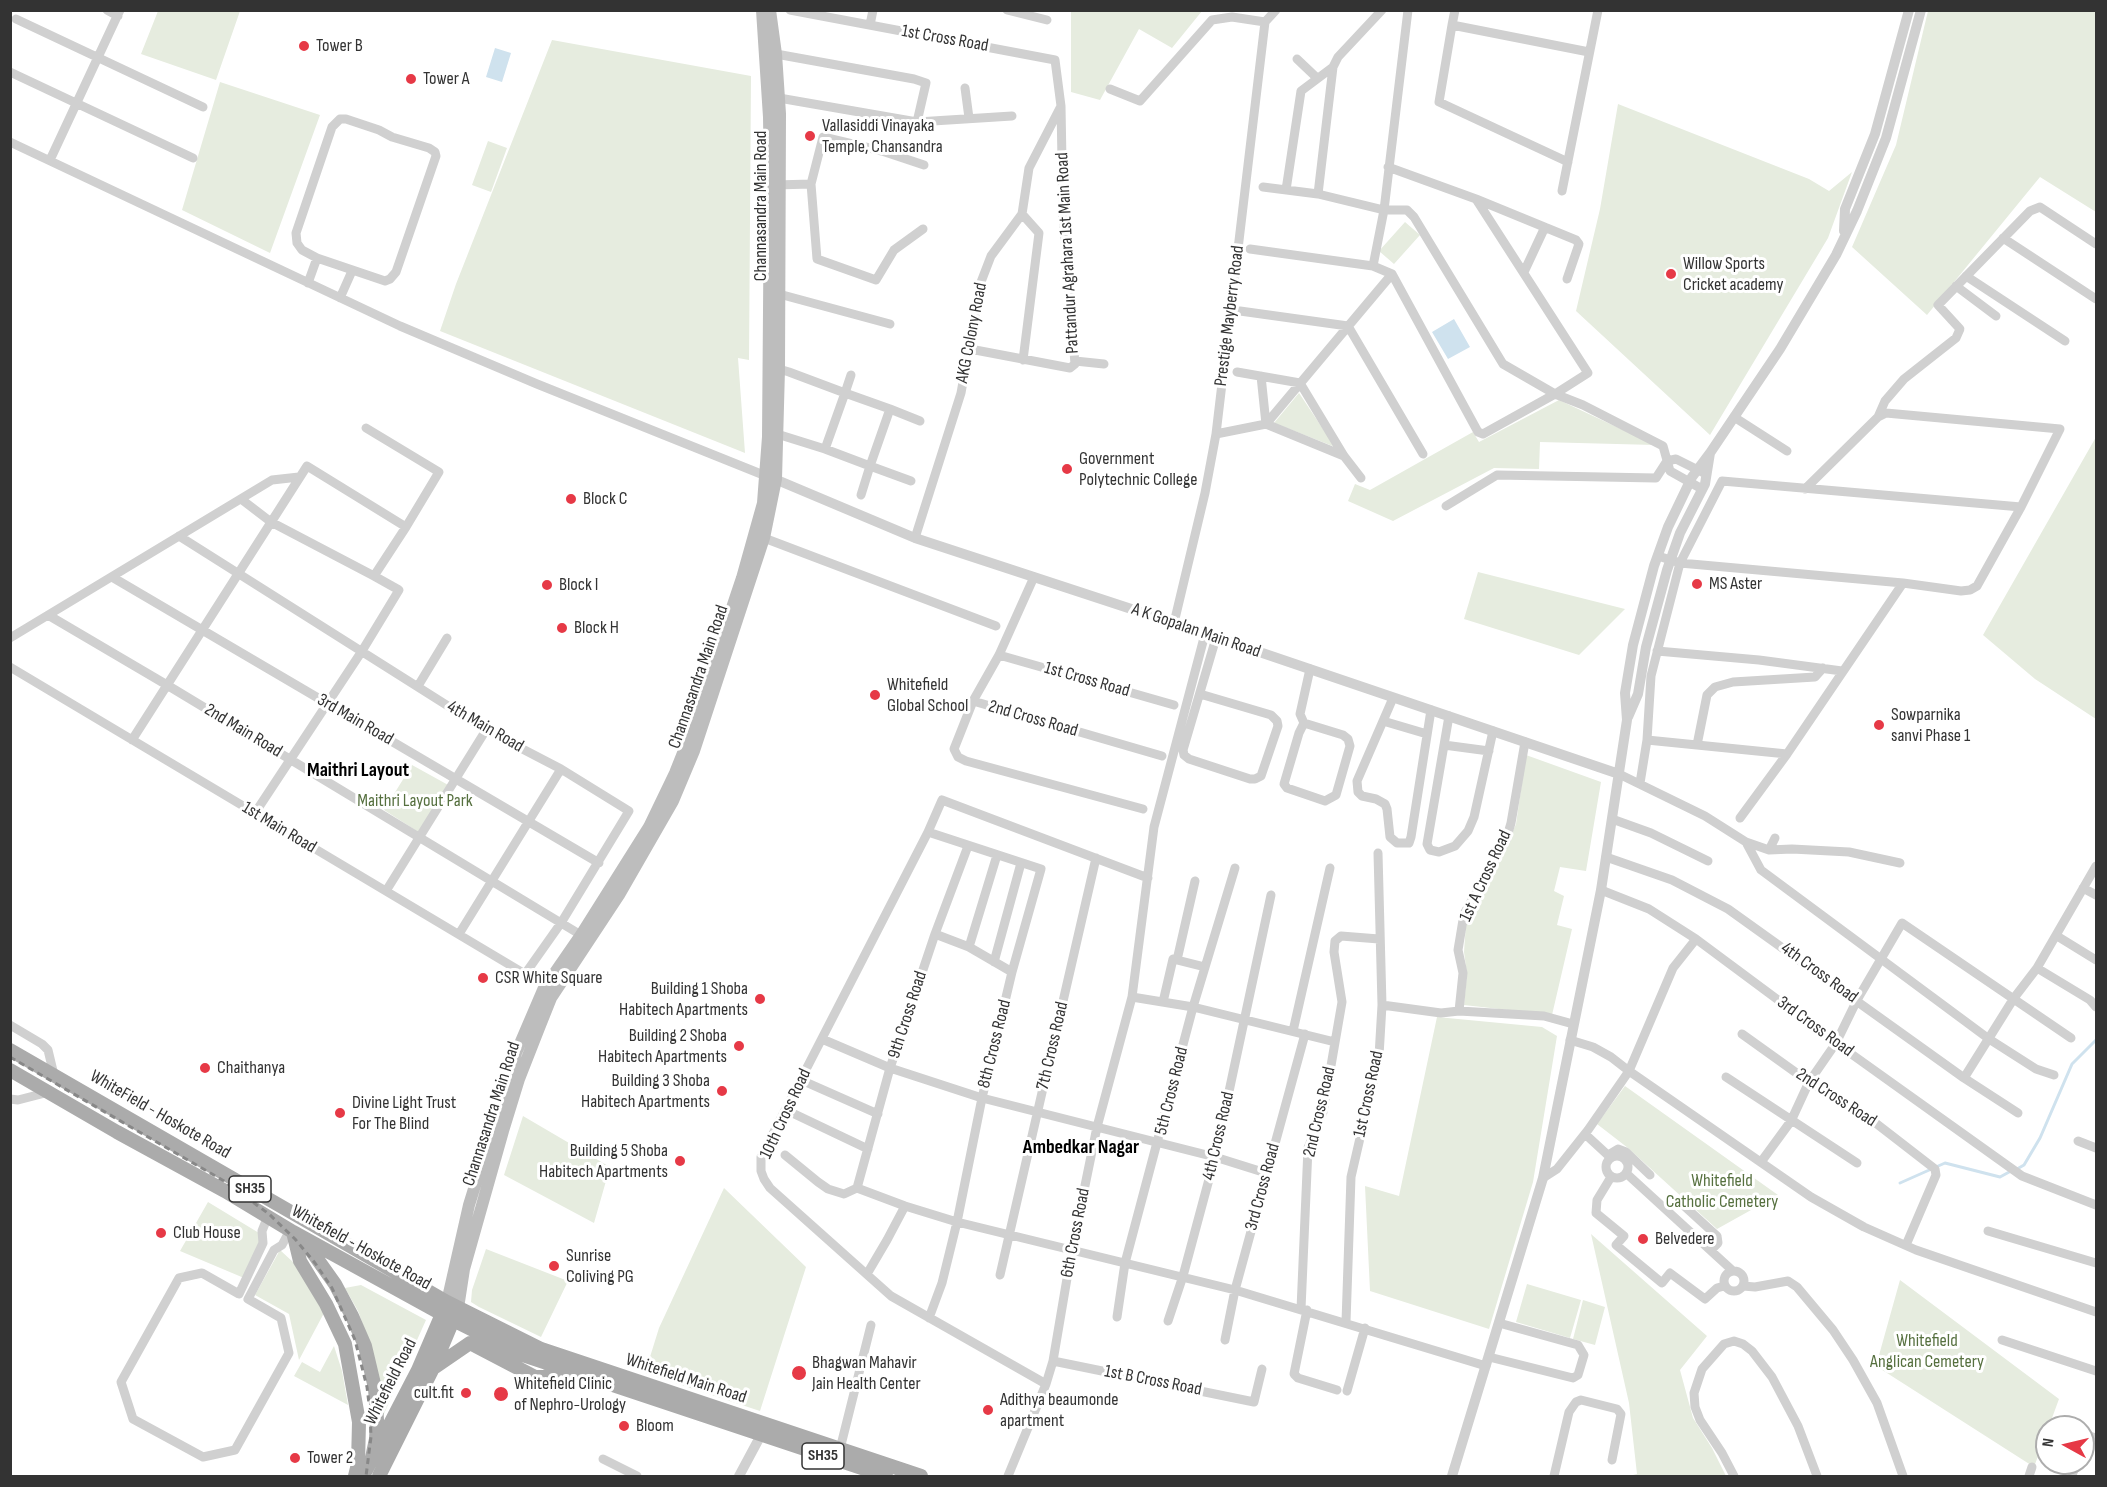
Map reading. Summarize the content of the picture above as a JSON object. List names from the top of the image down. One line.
{"streets":{"main road":["Channasandra Main Road","WhiteField - Hoskote Road","SH35","Whitefield - Hoskote Road","Whitefield Main Road","Whitefield Road"],"street":["1st Cross Road","Pattandur Agrahara 1st Main Road","Prestige Mayberry Road","AKG Colony Road","A K Gopalan Main Road","2nd Cross Road","3rd Main Road","4th Main Road","2nd Main Road","1st Main Road","1st A Cross Road","4th Cross Road","9th Cross Road","3rd Cross Road","8th Cross Road","7th Cross Road","5th Cross Road","10th Cross Road","6th Cross Road","1st B Cross Road"]},"crossings":[["1st Cross Road","Pattandur Agrahara 1st Main Road"],["1st Cross Road","AKG Colony Road"],["1st Cross Road","2nd Cross Road"],["Channasandra Main Road","A K Gopalan Main Road"],["Channasandra Main Road","2nd Main Road"],["Channasandra Main Road","WhiteField - Hoskote Road"],["Channasandra Main Road","Whitefield - Hoskote Road"],["Channasandra Main Road","Whitefield Main Road"],["Channasandra Main Road","Whitefield Road"],["Pattandur Agrahara 1st Main Road","AKG Colony Road"],["Prestige Mayberry Road","A K Gopalan Main Road"],["AKG Colony Road","A K Gopalan Main Road"],["A K Gopalan Main Road","1st A Cross Road"],["A K Gopalan Main Road","6th Cross Road"],["3rd Main Road","4th Main Road"],["4th Main Road","2nd Main Road"],["4th Main Road","1st Main Road"],["8th Cross Road","10th Cross Road"],["7th Cross Road","10th Cross Road"],["10th Cross Road","6th Cross Road"],["WhiteField - Hoskote Road","Whitefield - Hoskote Road"],["WhiteField - Hoskote Road","Whitefield Main Road"],["WhiteField - Hoskote Road","Whitefield Road"],["6th Cross Road","1st B Cross Road"],["Whitefield - Hoskote Road","Whitefield Main Road"],["Whitefield - Hoskote Road","Whitefield Road"],["Whitefield Main Road","Whitefield Road"]],"districts":["Maithri Layout","Ambedkar Nagar"],"parks":["Maithri Layout Park","Whitefield Catholic Cemetery","Whitefield Anglican Cemetery"],"places":["Tower B","Tower A","Vallasiddi Vinayaka Temple, Chansandra","Willow Sports Cricket academy","Government Polytechnic College","Block C","MS Aster","Block I","Block H","Whitefield Global School","Sowparnika sanvi Phase 1","CSR White Square","Building 1 Shoba Habitech Apartments","Building 2 Shoba Habitech Apartments","Chaithanya","Building 3 Shoba Habitech Apartments","Divine Light Trust For The Blind","Building 5 Shoba Habitech Apartments","Club House","Belvedere","Sunrise Coliving PG","Bhagwan Mahavir Jain Health Center","cult.fit","Whitefield Clinic of Nephro-Urology","Adithya beaumonde apartment","Bloom","Tower 2"],"north":"left"}
